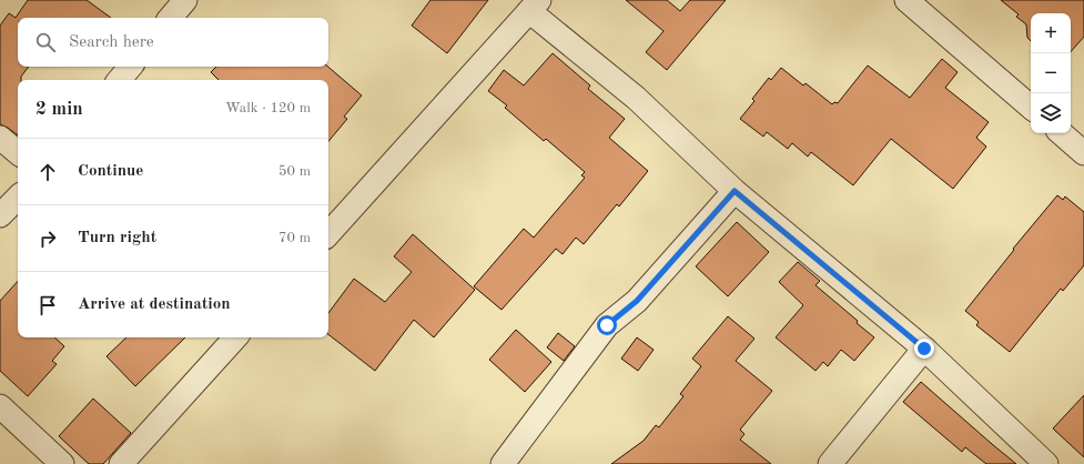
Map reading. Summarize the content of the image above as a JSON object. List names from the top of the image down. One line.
{"page":{"map_buttons":["+","−"],"search":"Search here","heading":["2 min","Walk · 120 m"],"list":[["Continue","50 m"],["Turn right","70 m"],"Arrive at destination"]}}
